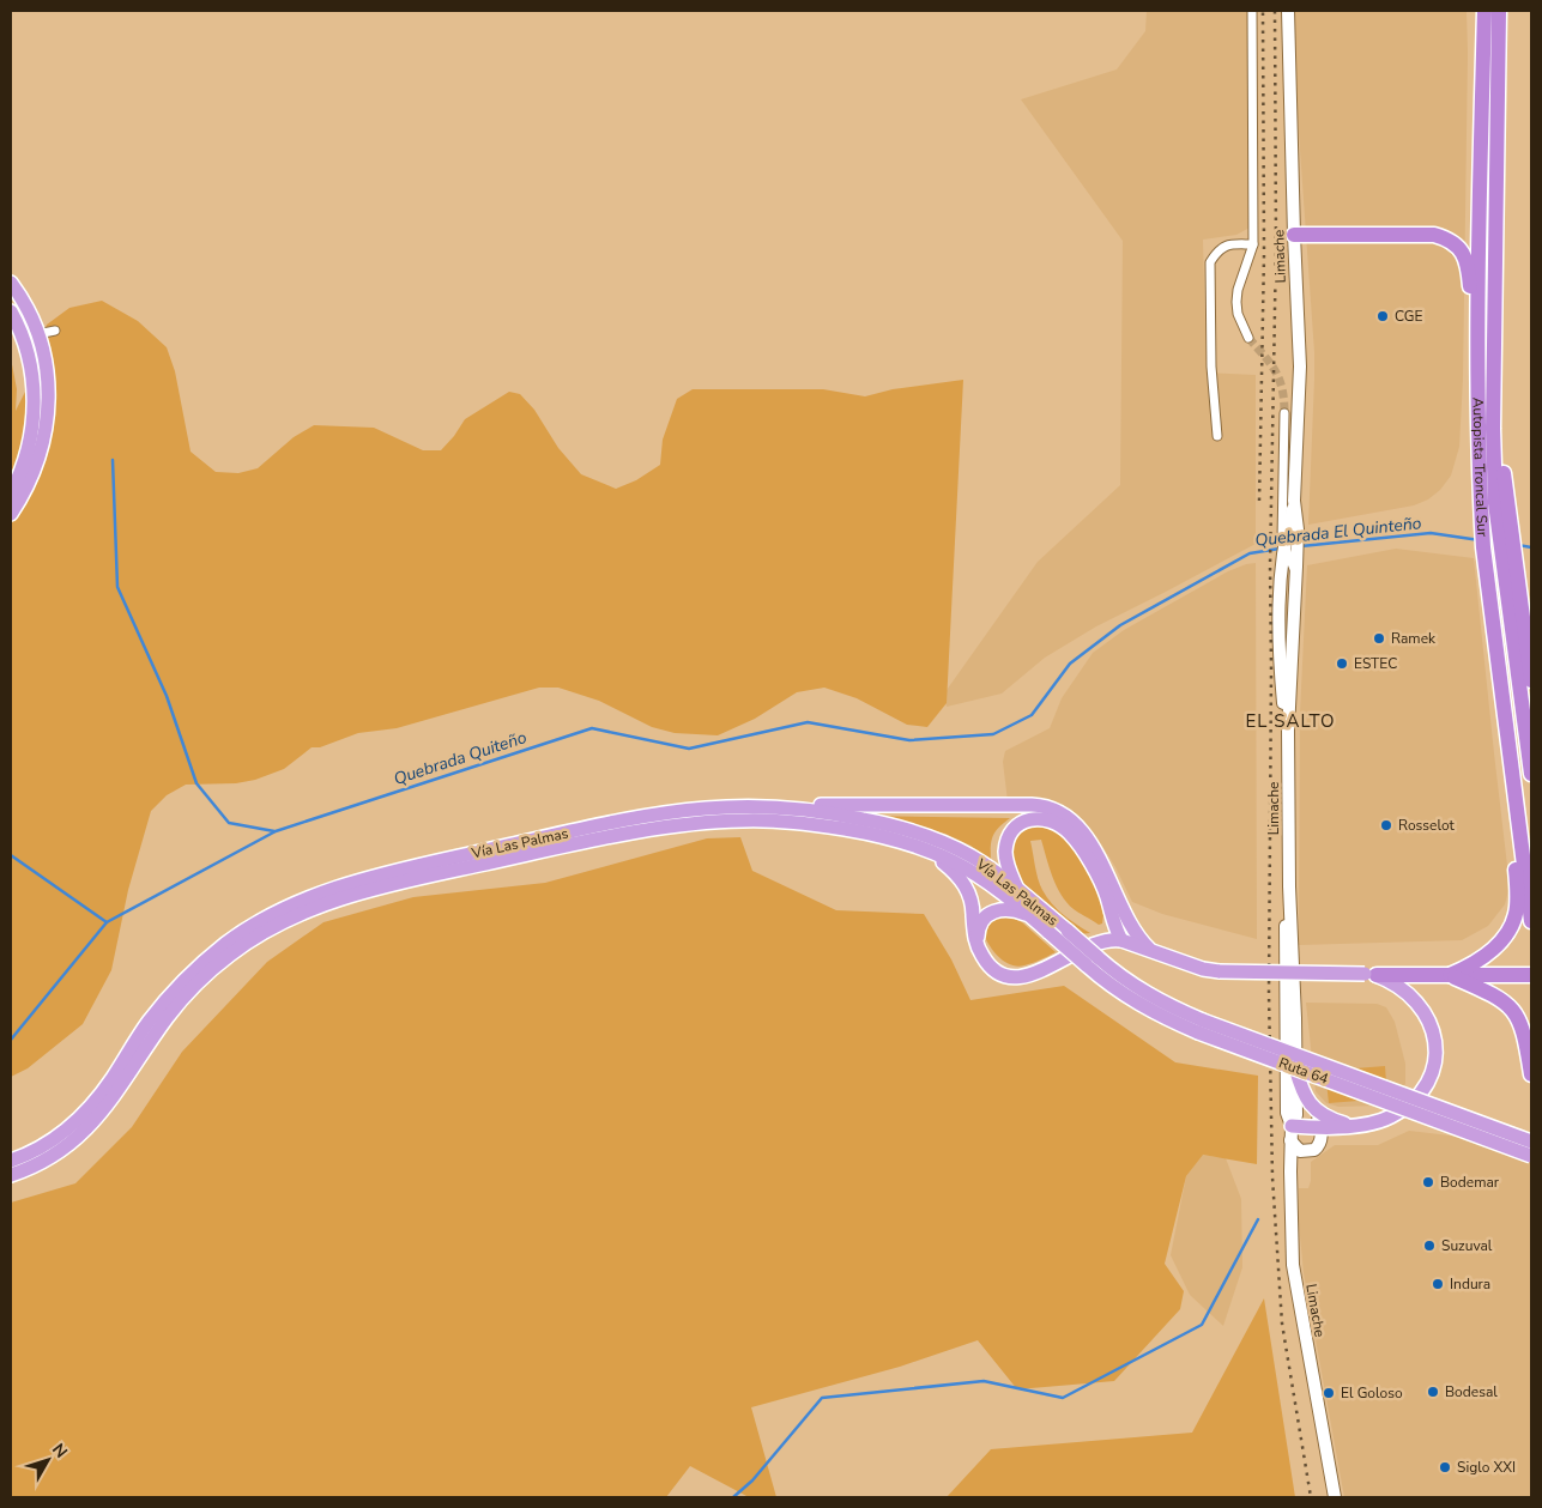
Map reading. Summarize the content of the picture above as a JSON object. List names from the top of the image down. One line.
{"streets":{"highway":["Autopista Troncal Sur","Vía Las Palmas","Ruta 64"],"main road":["Limache"]},"crossings":[["Vía Las Palmas","Ruta 64"]],"districts":["EL SALTO"],"water":["Quebrada El Quinteño","Quebrada Quiteño"],"places":["CGE","Ramek","ESTEC","Rosselot","Bodemar","Suzuval","Indura","Bodesal","El Goloso","Siglo XXI"],"north":"top right"}
